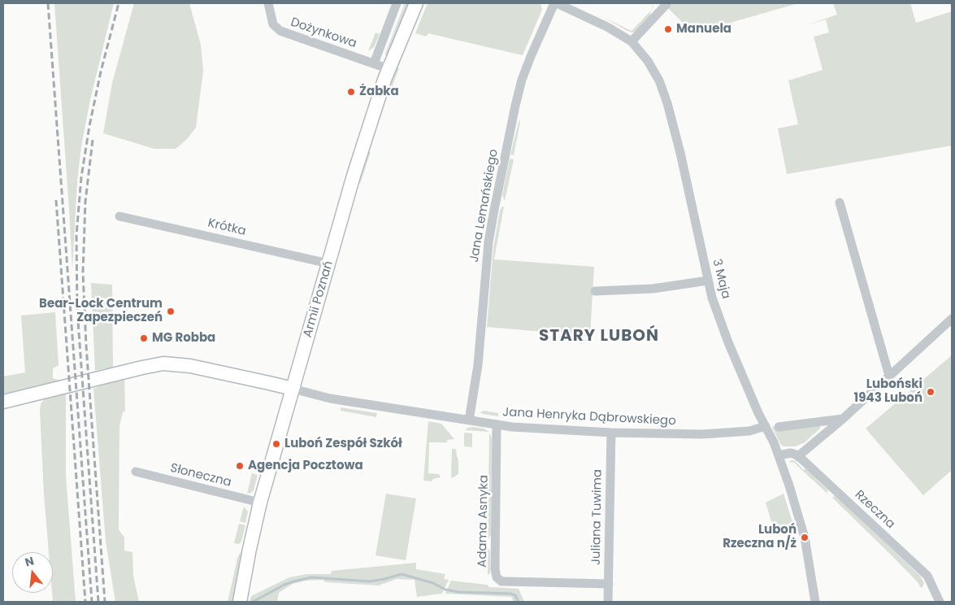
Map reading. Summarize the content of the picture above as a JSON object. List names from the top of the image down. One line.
{"streets":{"main road":["Armii Poznań"],"street":["Dożynkowa","Jana Lemańskiego","Krótka","3 Maja","Jana Henryka Dąbrowskiego","Słoneczna","Rzeczna","Juliana Tuwima","Adama Asnyka"]},"crossings":[["Dożynkowa","Armii Poznań"],["Jana Lemańskiego","3 Maja"],["Jana Lemańskiego","Jana Henryka Dąbrowskiego"],["Krótka","Armii Poznań"],["3 Maja","Jana Henryka Dąbrowskiego"],["Armii Poznań","Jana Henryka Dąbrowskiego"],["Armii Poznań","Słoneczna"],["Jana Henryka Dąbrowskiego","Juliana Tuwima"],["Jana Henryka Dąbrowskiego","Adama Asnyka"],["Juliana Tuwima","Adama Asnyka"]],"districts":["STARY LUBOŃ"],"places":["Manuela","Żabka","Bear-Lock Centrum Zapezpieczeń","MG Robba","Luboński 1943 Luboń","Luboń Zespół Szkół","Agencja Pocztowa","Luboń Rzeczna n/ż"],"north":"top"}
